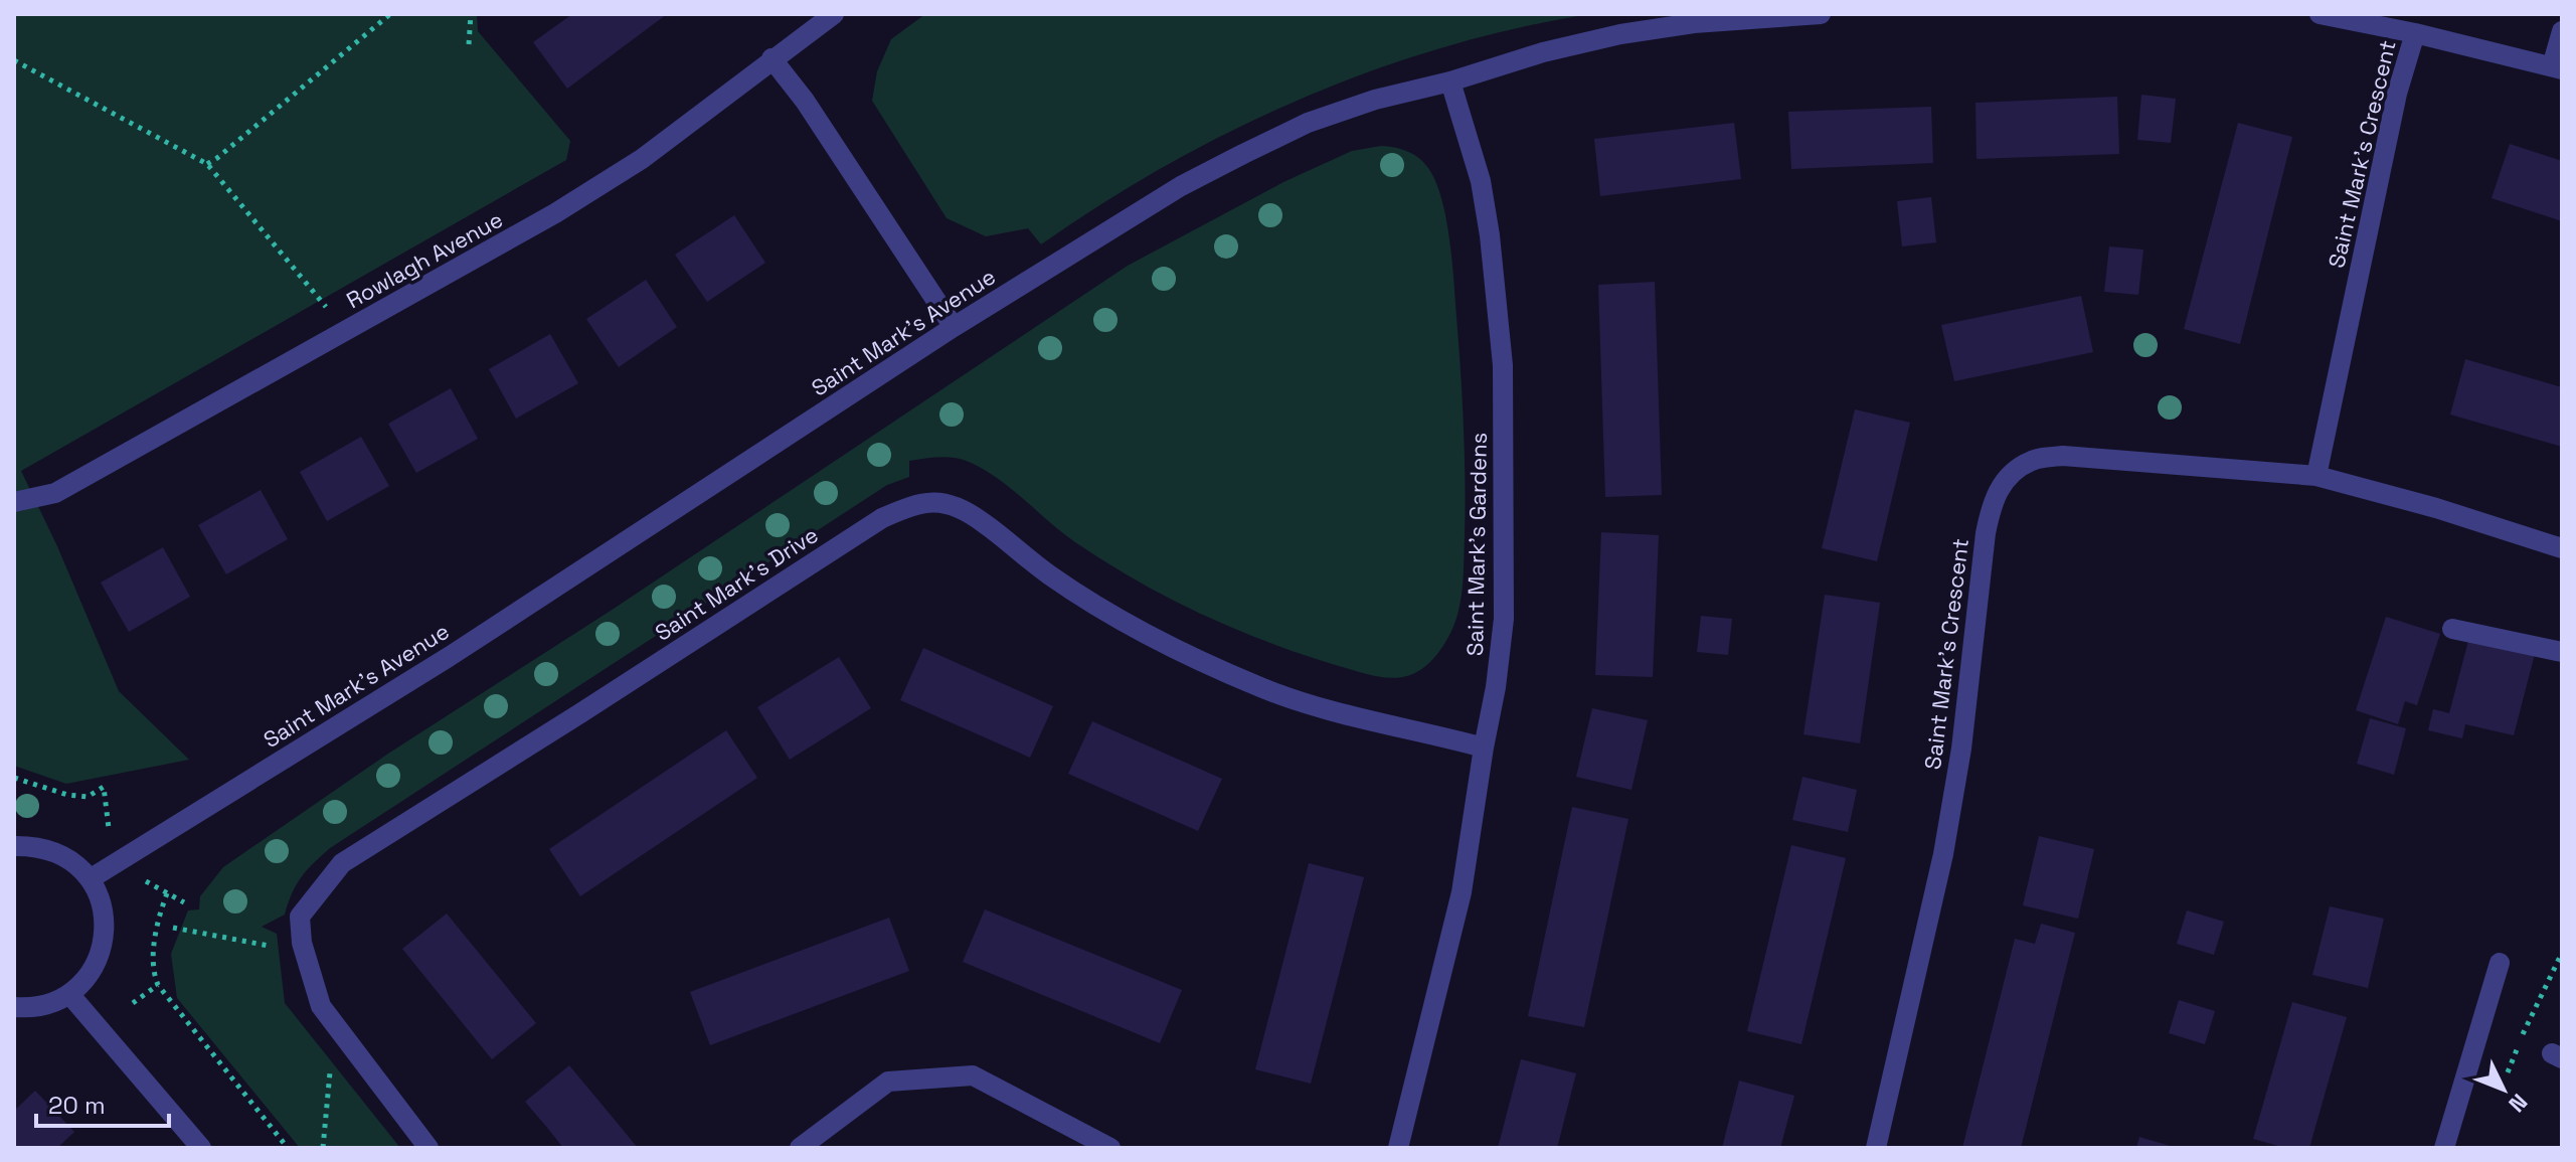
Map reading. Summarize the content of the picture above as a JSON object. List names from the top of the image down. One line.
{"streets":{"street":["Saint Mark's Crescent","Rowlagh Avenue","Saint Mark's Avenue","Saint Mark's Gardens","Saint Mark's Drive"]},"crossings":[["Saint Mark's Avenue","Saint Mark's Gardens"],["Saint Mark's Gardens","Saint Mark's Drive"]],"scale_bar":"20 m","north":"bottom right"}
